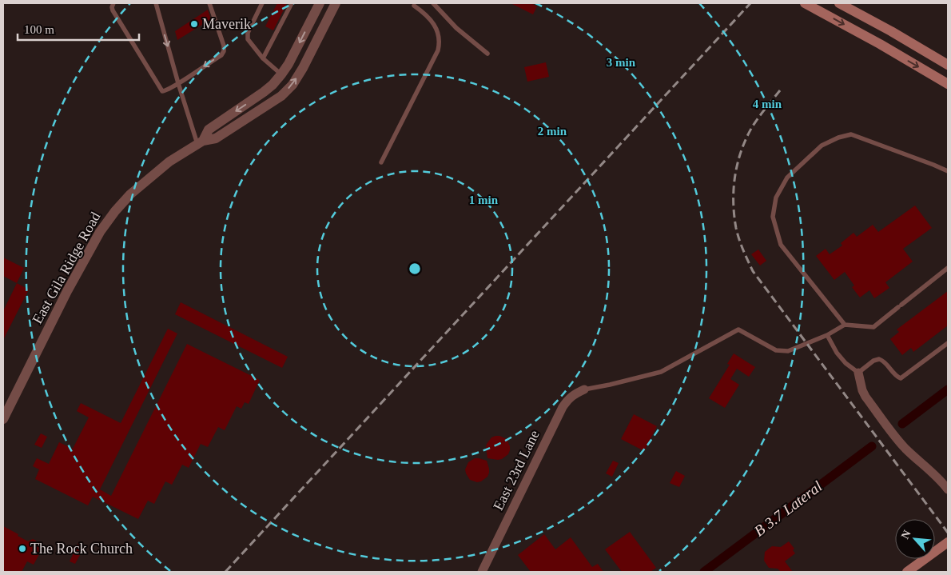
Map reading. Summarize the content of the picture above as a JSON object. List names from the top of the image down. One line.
{"streets":{"street":["East Gila Ridge Road","East 23rd Lane"]},"water":["B 3.7 Lateral"],"places":["Maverik","The Rock Church"],"scale_bar":"100 m","north":"top left","rings":["3 min","4 min","2 min","1 min"]}
